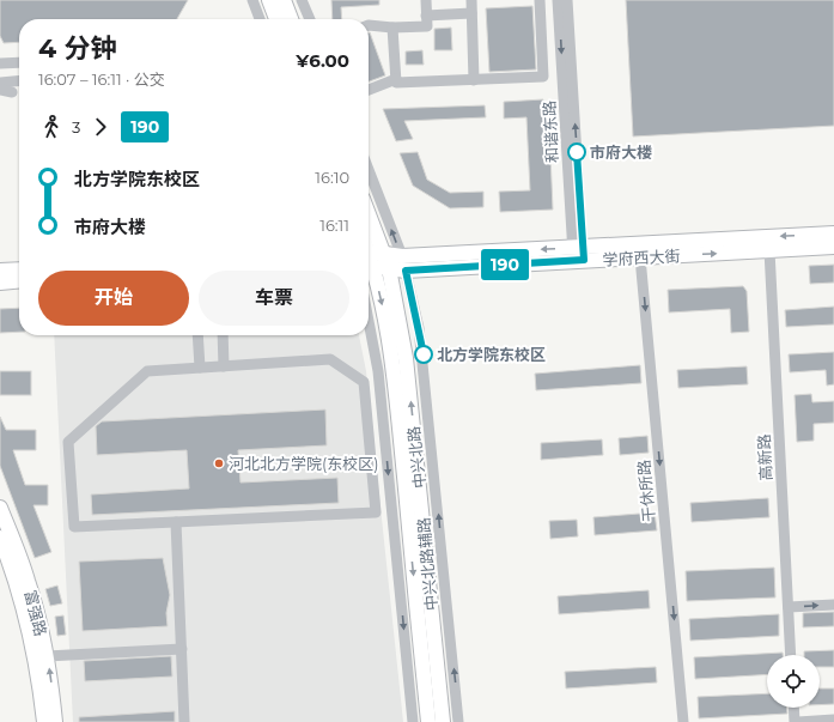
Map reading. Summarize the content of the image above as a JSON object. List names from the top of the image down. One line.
{"streets":{"main road":["学府西大街","中兴北路","富强路"],"street":["和谐东路","高新路","干休所路","中兴北路辅路"]},"crossings":[["和谐东路","学府西大街"],["学府西大街","中兴北路"],["学府西大街","高新路"],["学府西大街","干休所路"],["学府西大街","中兴北路辅路"]],"one_way":["干休所路"],"places":["市府大楼","北方学院东校区","河北北方学院(东校区)"],"lines":["bus line 190"],"page":{"on_map":"190","heading":["4 分钟","16:07 – 16:11 · 公交","¥6.00"],"legs":["3","190"],"list":[{"name":"北方学院东校区","value":"16:10"},{"name":"市府大楼","value":"16:11"}],"buttons":["开始","车票"]}}
